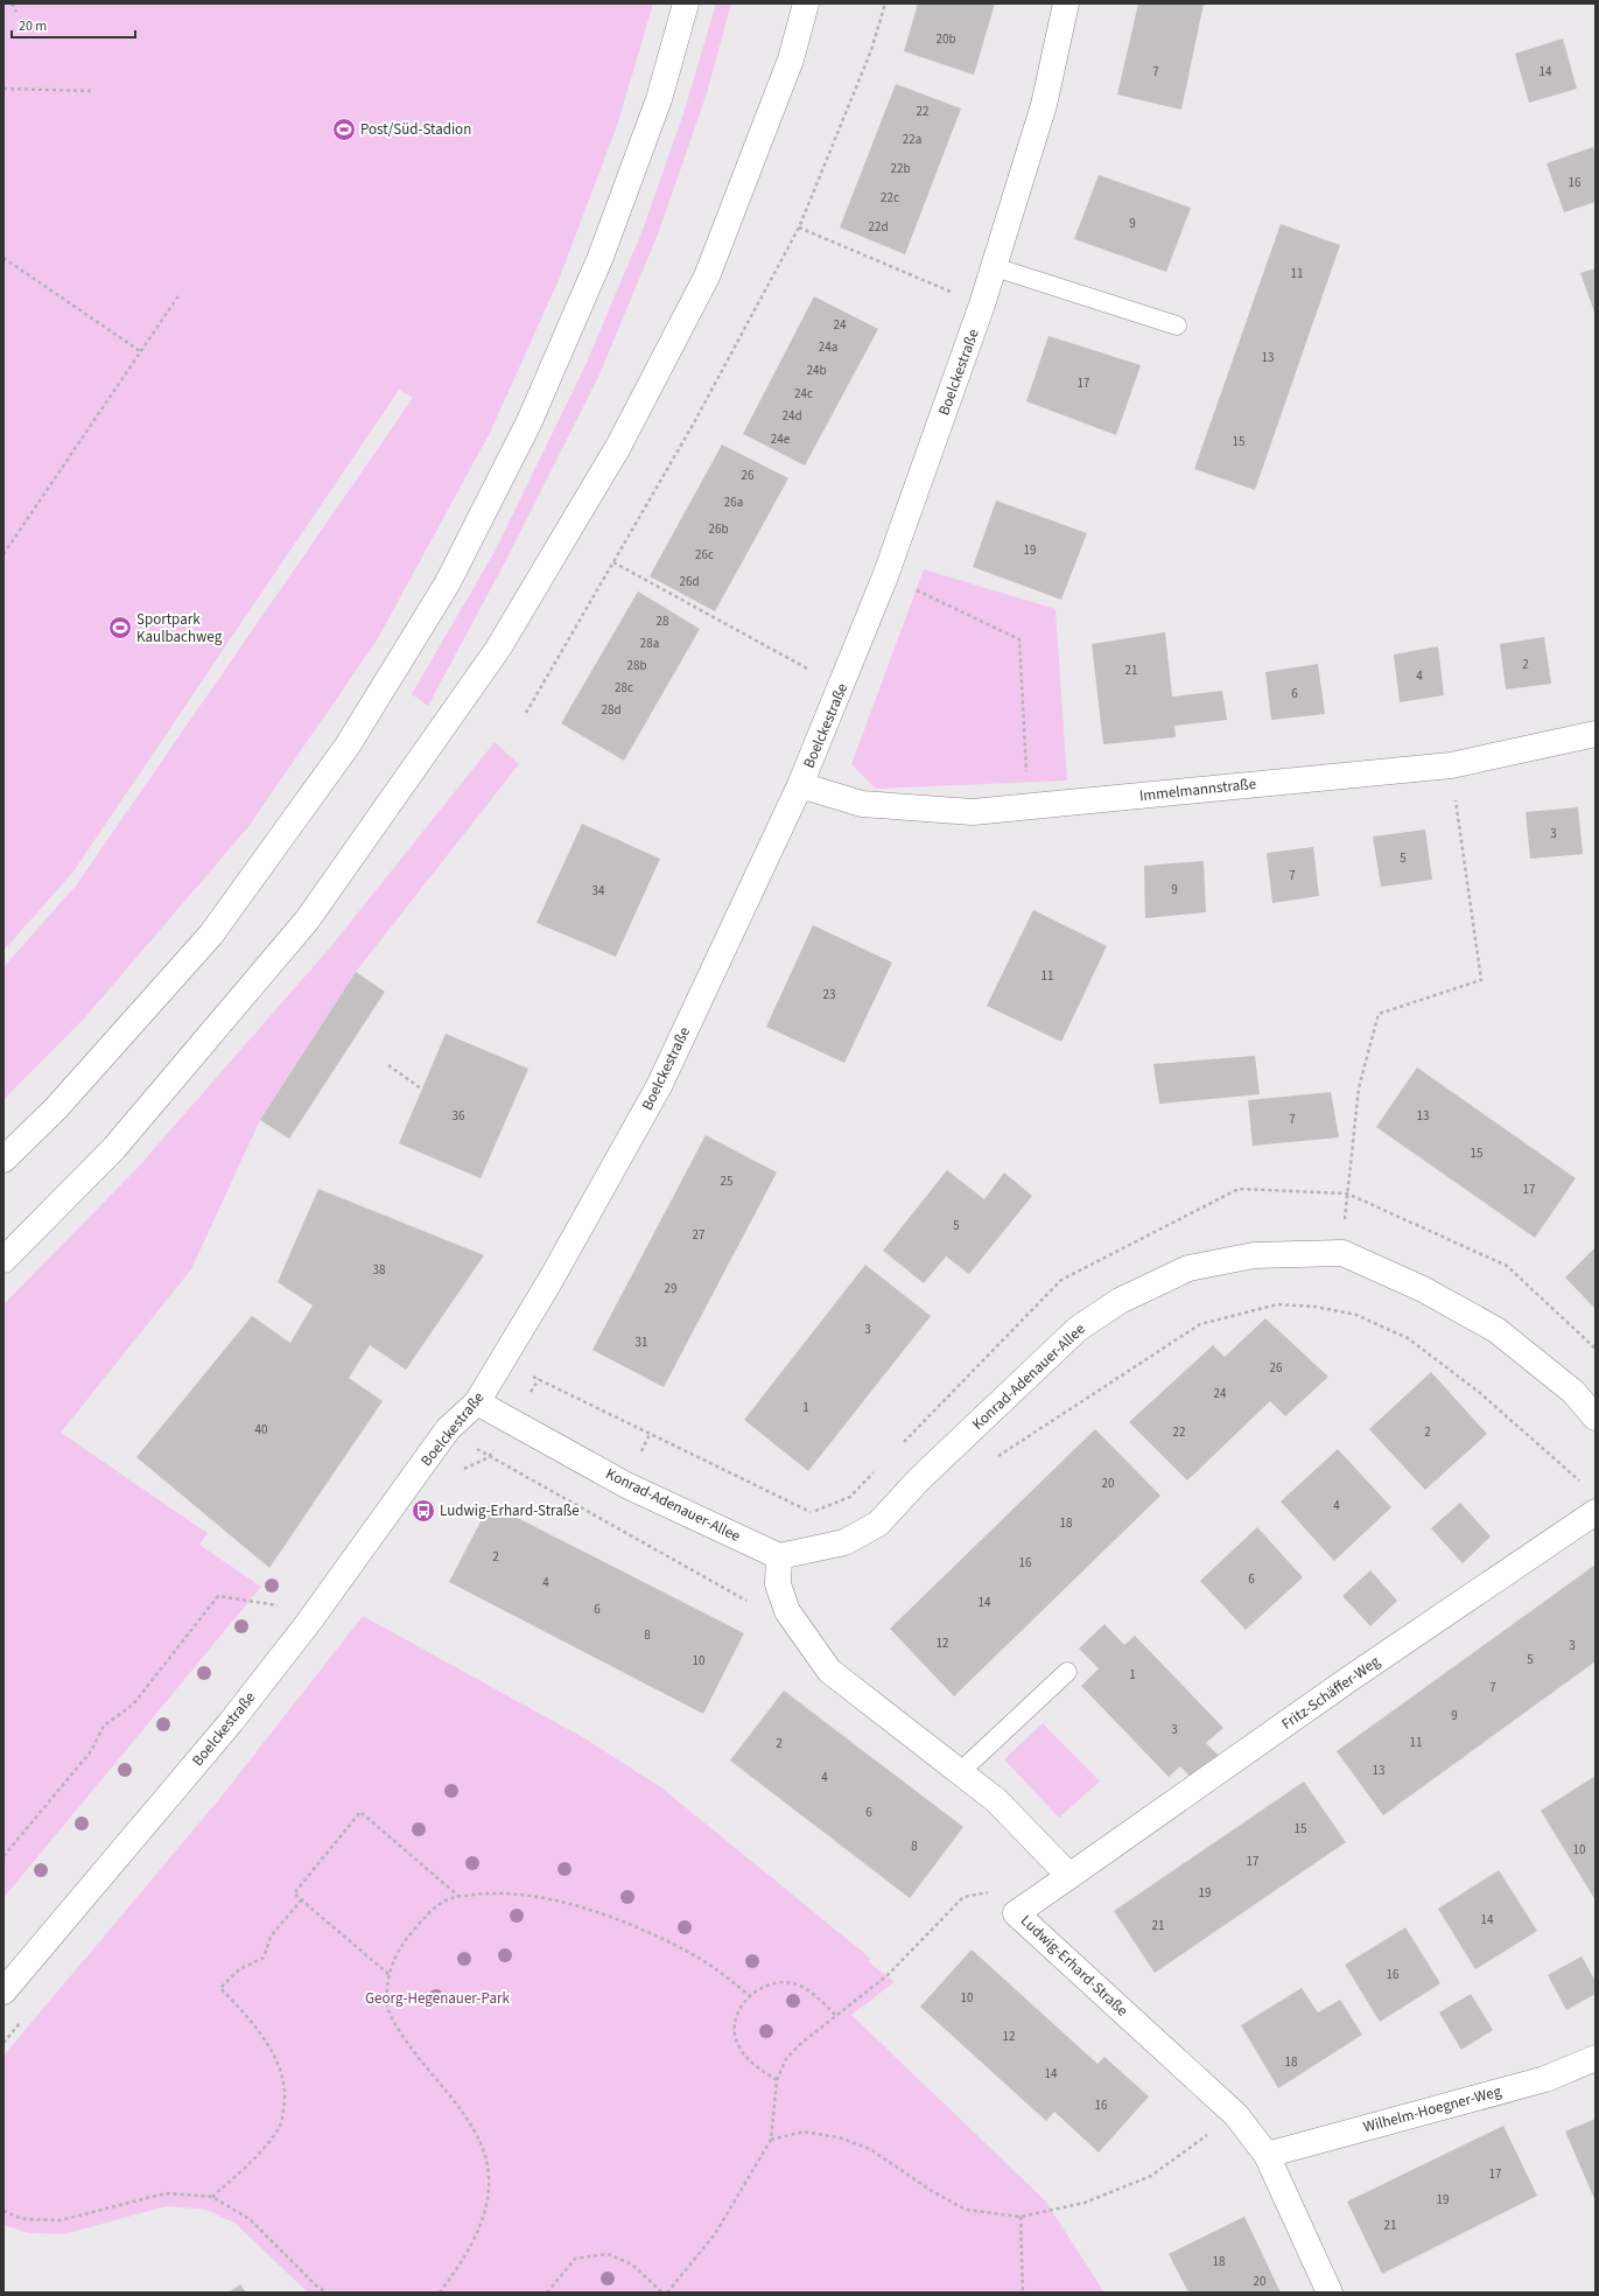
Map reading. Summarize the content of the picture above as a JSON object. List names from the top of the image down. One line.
{"streets":{"main road":["Boelckestraße","Immelmannstraße","Konrad-Adenauer-Allee","Fritz-Schäffer-Weg","Ludwig-Erhard-Straße","Wilhelm-Hoegner-Weg"]},"crossings":[["Boelckestraße","Immelmannstraße"],["Boelckestraße","Konrad-Adenauer-Allee"],["Fritz-Schäffer-Weg","Ludwig-Erhard-Straße"],["Ludwig-Erhard-Straße","Wilhelm-Hoegner-Weg"]],"parks":["Georg-Hegenauer-Park"],"places":{"sports":["Post/Süd-Stadion","Sportpark Kaulbachweg"],"bus stop":["Ludwig-Erhard-Straße"]},"house_numbers":["20b","7","14","22","22a","22b","16","22c","9","22d","11","24","24a","13","24b","17","24c","24d","24e","15","26","26a","26b","19","26c","26d","28","28a","2","28b","21","4","28c","6","28d","3","5","7","9","34","11","23","36","13","7","15","25","17","5","27","38","29","3","31","26","24","1","40","22","2","20","4","18","2","16","6","4","14","6","8","12","3","5","10","1","7","9","3","11","2","13","4","6","15","8","10","17","19","14","21","16","10","12","18","14","16","17","19","21","18","20"],"scale_bar":"20 m"}
